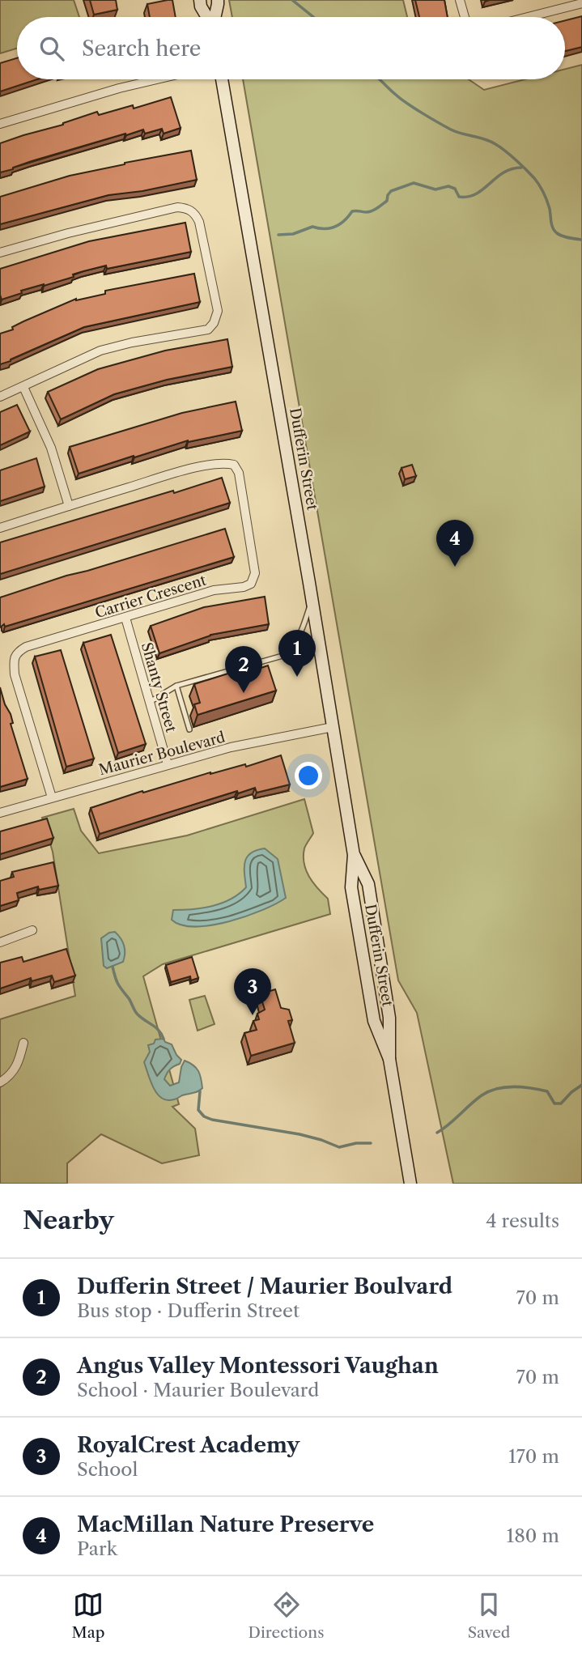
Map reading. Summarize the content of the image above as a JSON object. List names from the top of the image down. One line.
{"streets":{"main road":["Dufferin Street"],"street":["Carrier Crescent","Shanty Street","Maurier Boulevard"]},"crossings":[["Dufferin Street","Maurier Boulevard"],["Carrier Crescent","Shanty Street"],["Carrier Crescent","Maurier Boulevard"],["Shanty Street","Maurier Boulevard"]],"page":{"search":"Search here","pins":["4","1","2","3"],"heading":["Nearby","4 results"],"list":[{"mark":"1","name":"Dufferin Street / Maurier Boulvard","note":"Bus stop · Dufferin Street","value":"70 m"},{"mark":"2","name":"Angus Valley Montessori Vaughan","note":"School · Maurier Boulevard","value":"70 m"},{"mark":"3","name":"RoyalCrest Academy","note":"School","value":"170 m"},{"mark":"4","name":"MacMillan Nature Preserve","note":"Park","value":"180 m"}],"nav":["Map","Directions","Saved"]}}
